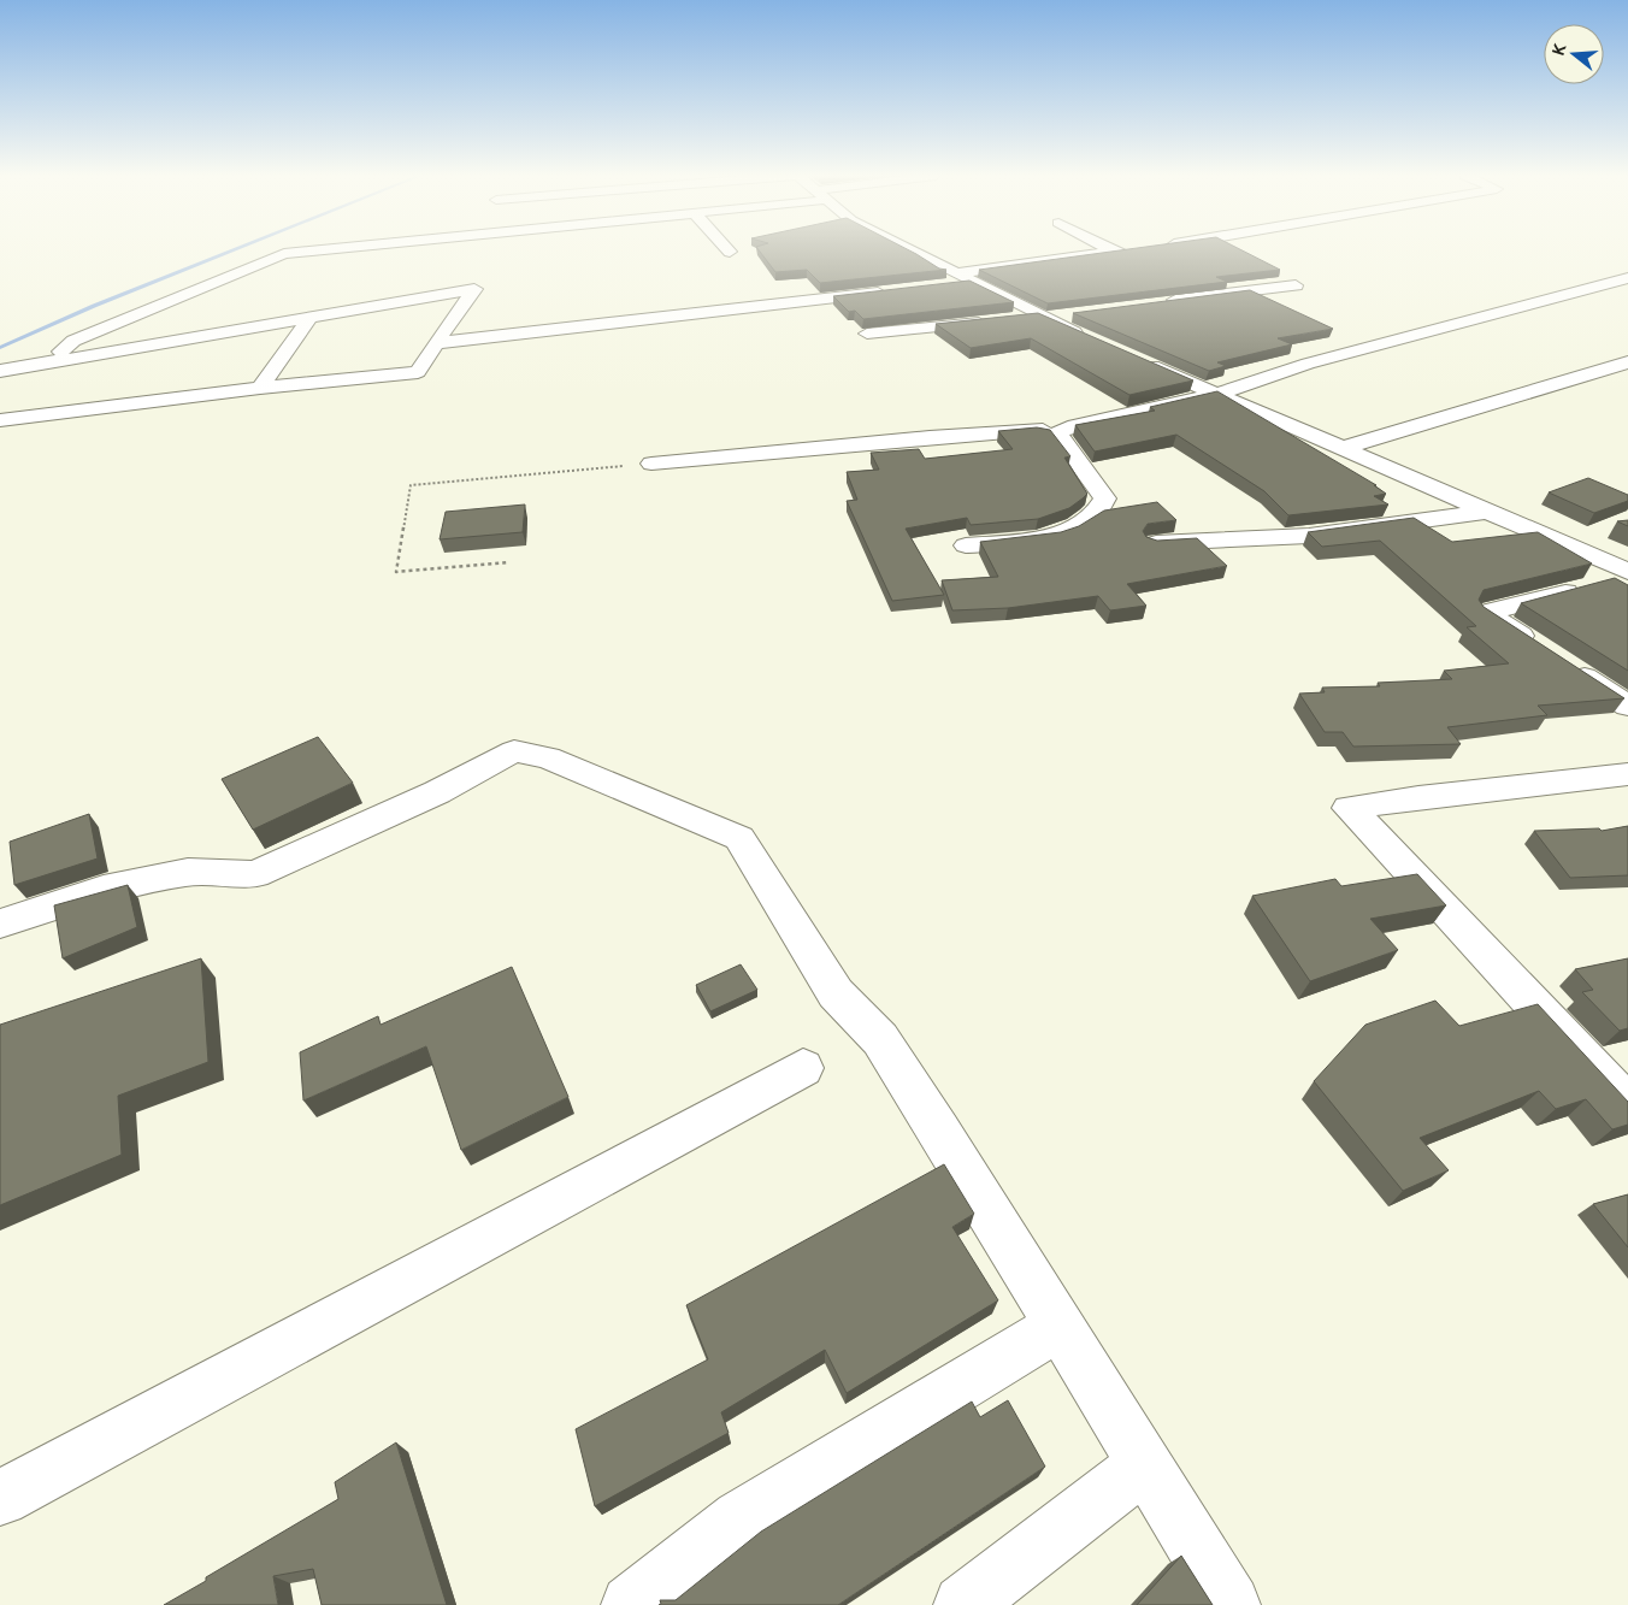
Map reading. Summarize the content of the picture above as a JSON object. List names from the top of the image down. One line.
{"north":"left"}
